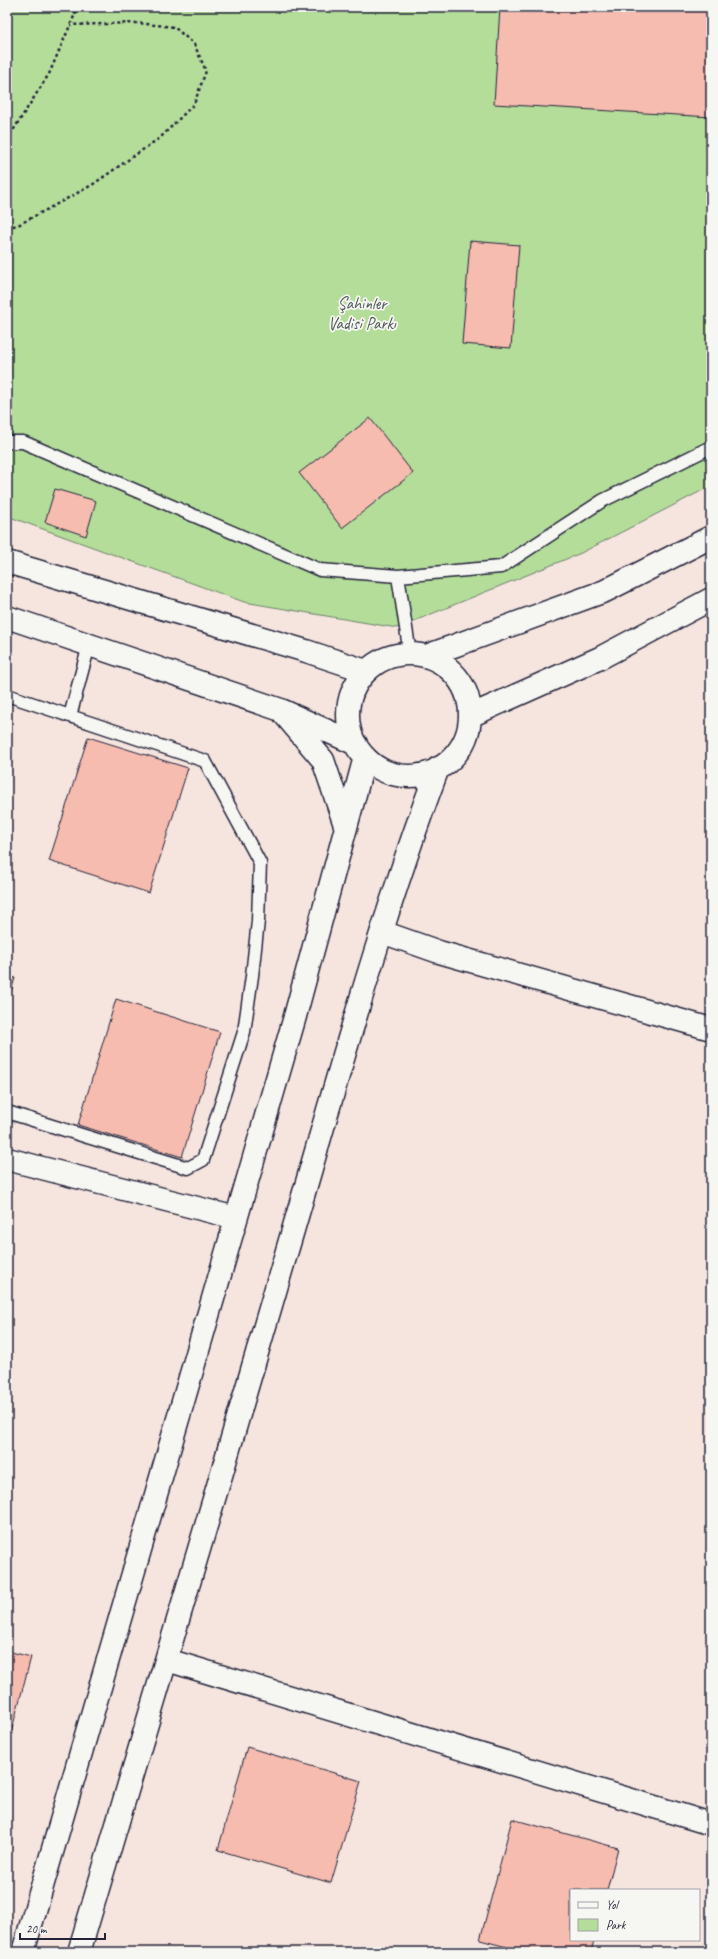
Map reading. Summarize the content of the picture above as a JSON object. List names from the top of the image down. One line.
{"parks":["Şahinler Vadisi Parkı"],"legend":["Yol","Park"],"scale_bar":"20 m"}
